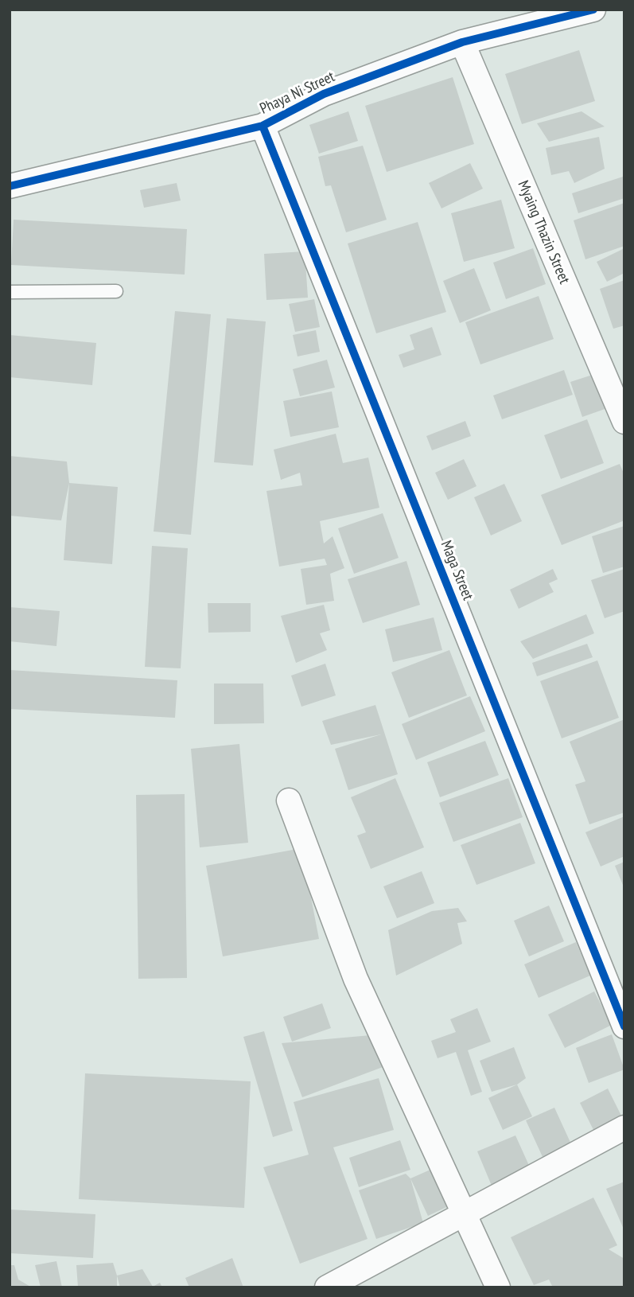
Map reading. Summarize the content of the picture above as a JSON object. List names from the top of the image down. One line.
{"streets":{"street":["Phaya Ni Street","Myaing Thazin Street","Maga Street"]},"crossings":[["Phaya Ni Street","Myaing Thazin Street"],["Phaya Ni Street","Maga Street"]]}
